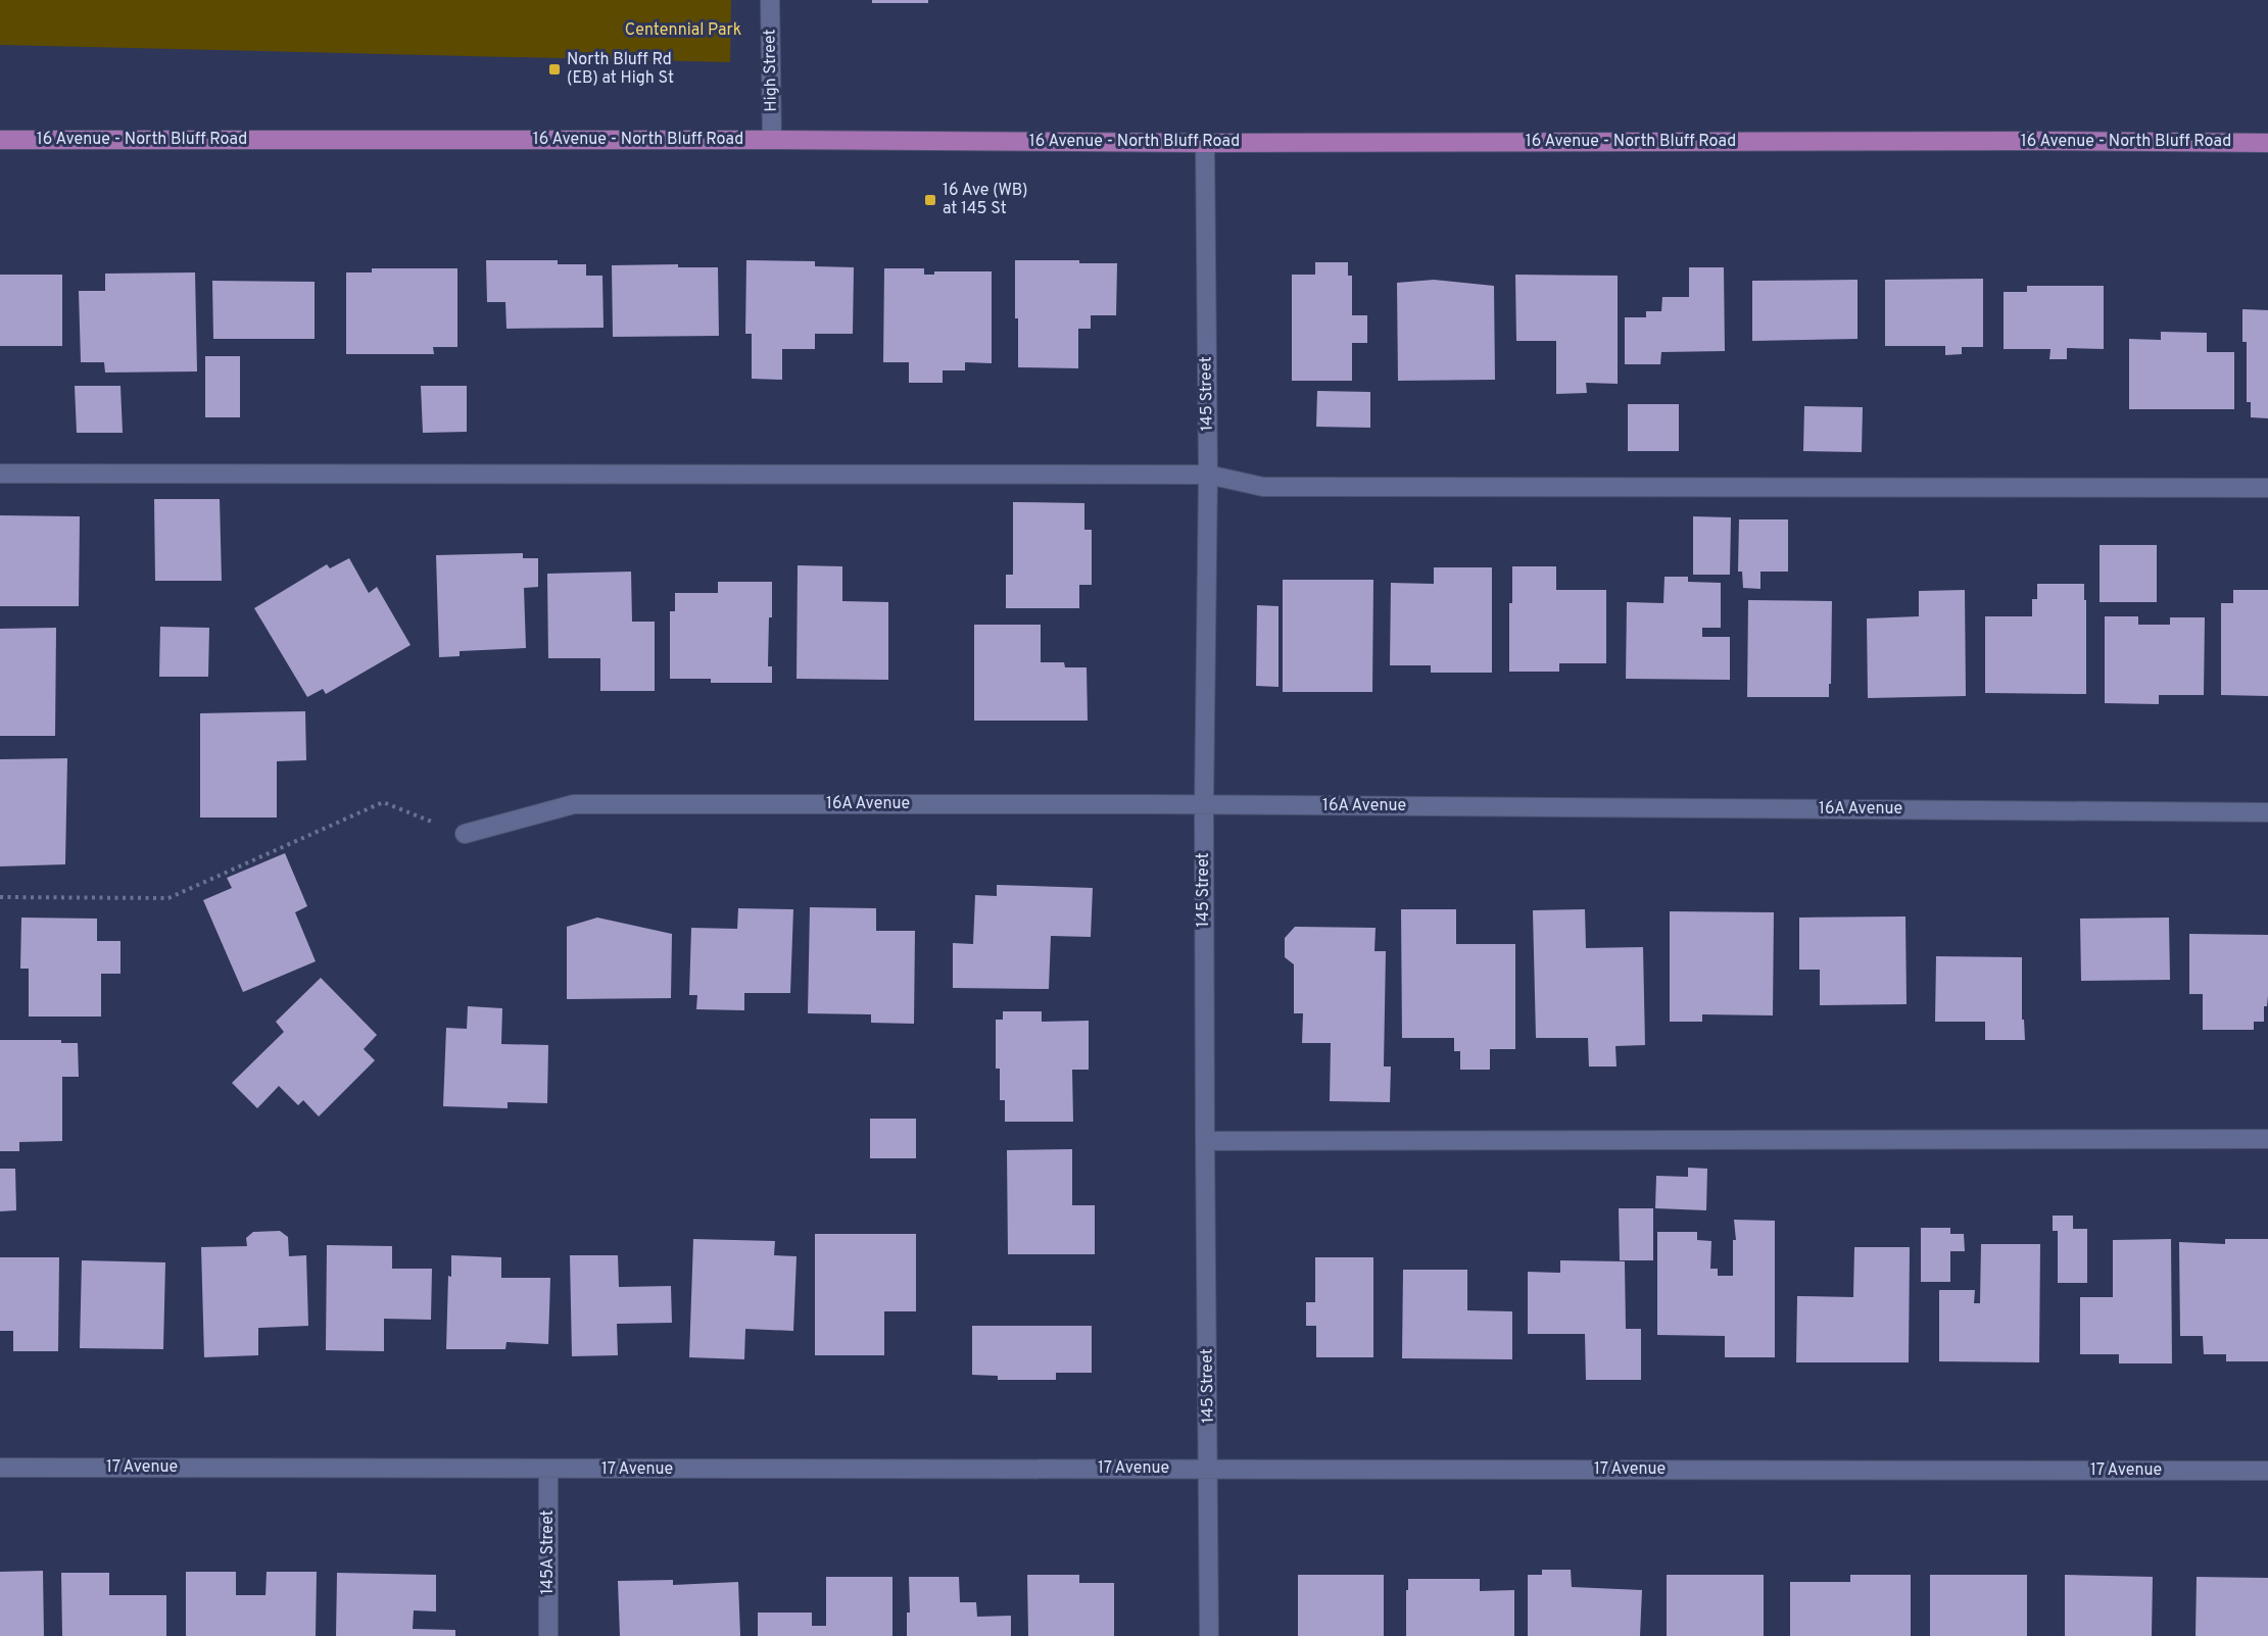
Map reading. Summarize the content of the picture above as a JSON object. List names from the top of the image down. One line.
{"streets":{"main road":["16 Avenue - North Bluff Road"],"street":["High Street","145 Street","16A Avenue","17 Avenue","145A Street"]},"crossings":[["High Street","16 Avenue - North Bluff Road"],["16 Avenue - North Bluff Road","145 Street"],["145 Street","16A Avenue"],["145 Street","17 Avenue"],["17 Avenue","145A Street"]],"parks":["Centennial Park"],"places":{"transit":["North Bluff Rd (EB) at High St","16 Ave (WB) at 145 St"]}}
